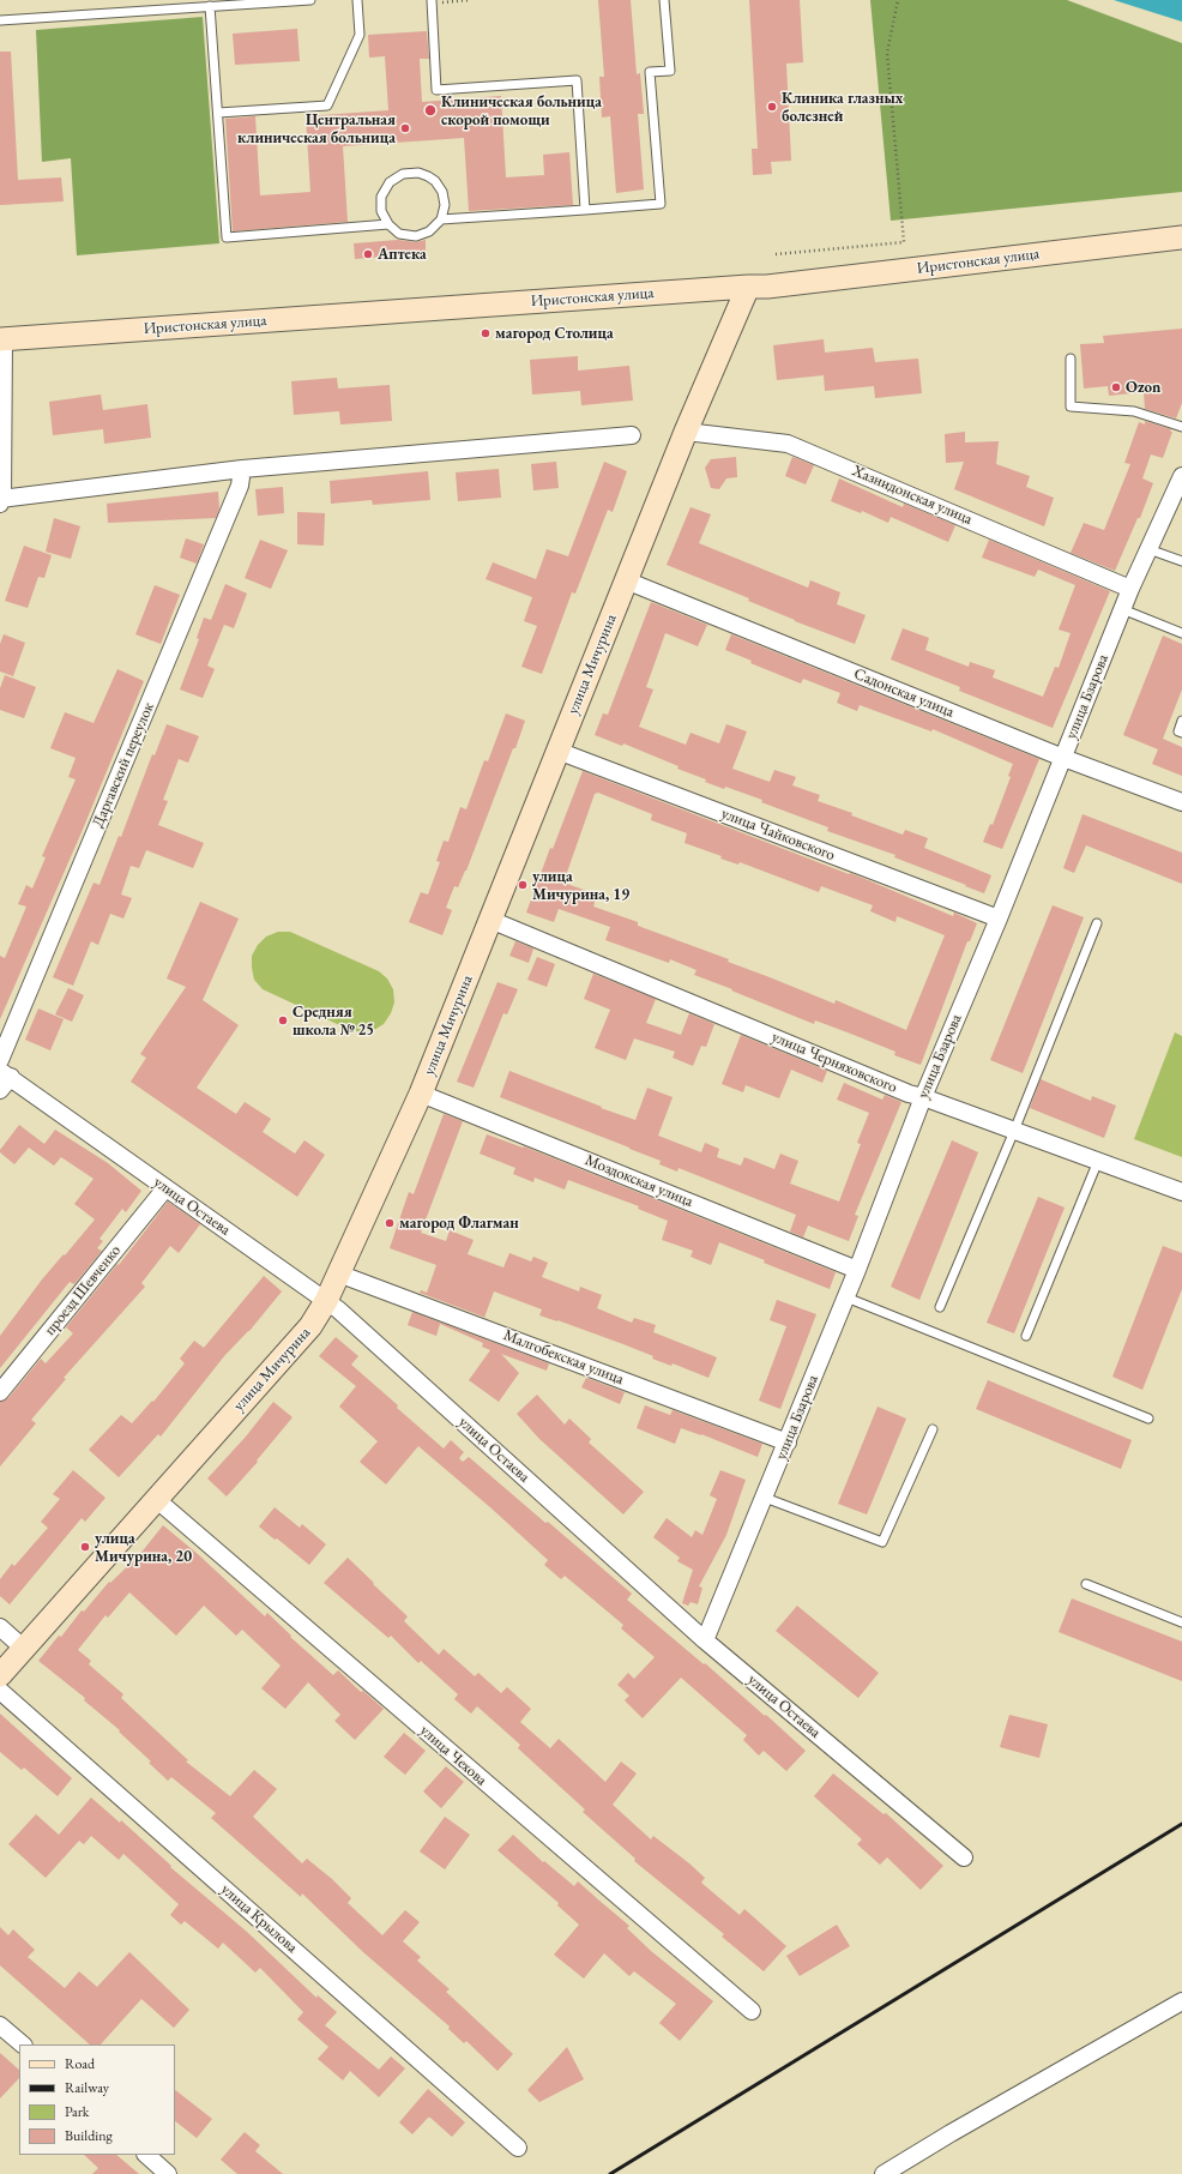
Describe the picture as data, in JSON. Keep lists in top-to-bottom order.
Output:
{
  "streets": {
    "street": [
      "Иристонская улица",
      "Хазнидонская улица",
      "улица Мичурина",
      "Садонская улица",
      "улица Бзарова",
      "Даргавский переулок",
      "улица Чайковского",
      "улица Черняховского",
      "Моздокская улица",
      "улица Остаева",
      "проезд Шевченко",
      "Малгобекская улица",
      "улица Чехова",
      "улица Крылова"
    ]
  },
  "crossings": [
    ["Иристонская улица", "улица Мичурина"],
    ["Хазнидонская улица", "улица Мичурина"],
    ["Хазнидонская улица", "улица Бзарова"],
    ["улица Мичурина", "Садонская улица"],
    ["улица Мичурина", "улица Чайковского"],
    ["улица Мичурина", "улица Черняховского"],
    ["улица Мичурина", "Моздокская улица"],
    ["улица Мичурина", "улица Остаева"],
    ["улица Мичурина", "Малгобекская улица"],
    ["улица Мичурина", "улица Чехова"],
    ["Садонская улица", "улица Бзарова"],
    ["улица Бзарова", "улица Чайковского"],
    ["улица Бзарова", "улица Черняховского"],
    ["улица Бзарова", "Моздокская улица"],
    ["улица Бзарова", "улица Остаева"],
    ["улица Бзарова", "Малгобекская улица"],
    ["улица Остаева", "проезд Шевченко"]
  ],
  "places": [
    "Клиника глазных болезней",
    "Клиническая больница скорой помощи",
    "Центральная клиническая больница",
    "Аптека",
    "магород Столица",
    "Ozon",
    "улица Мичурина, 19",
    "Средняя школа № 25",
    "магород Флагман",
    "улица Мичурина, 20"
  ],
  "legend": [
    "Road",
    "Railway",
    "Park",
    "Building"
  ]
}
